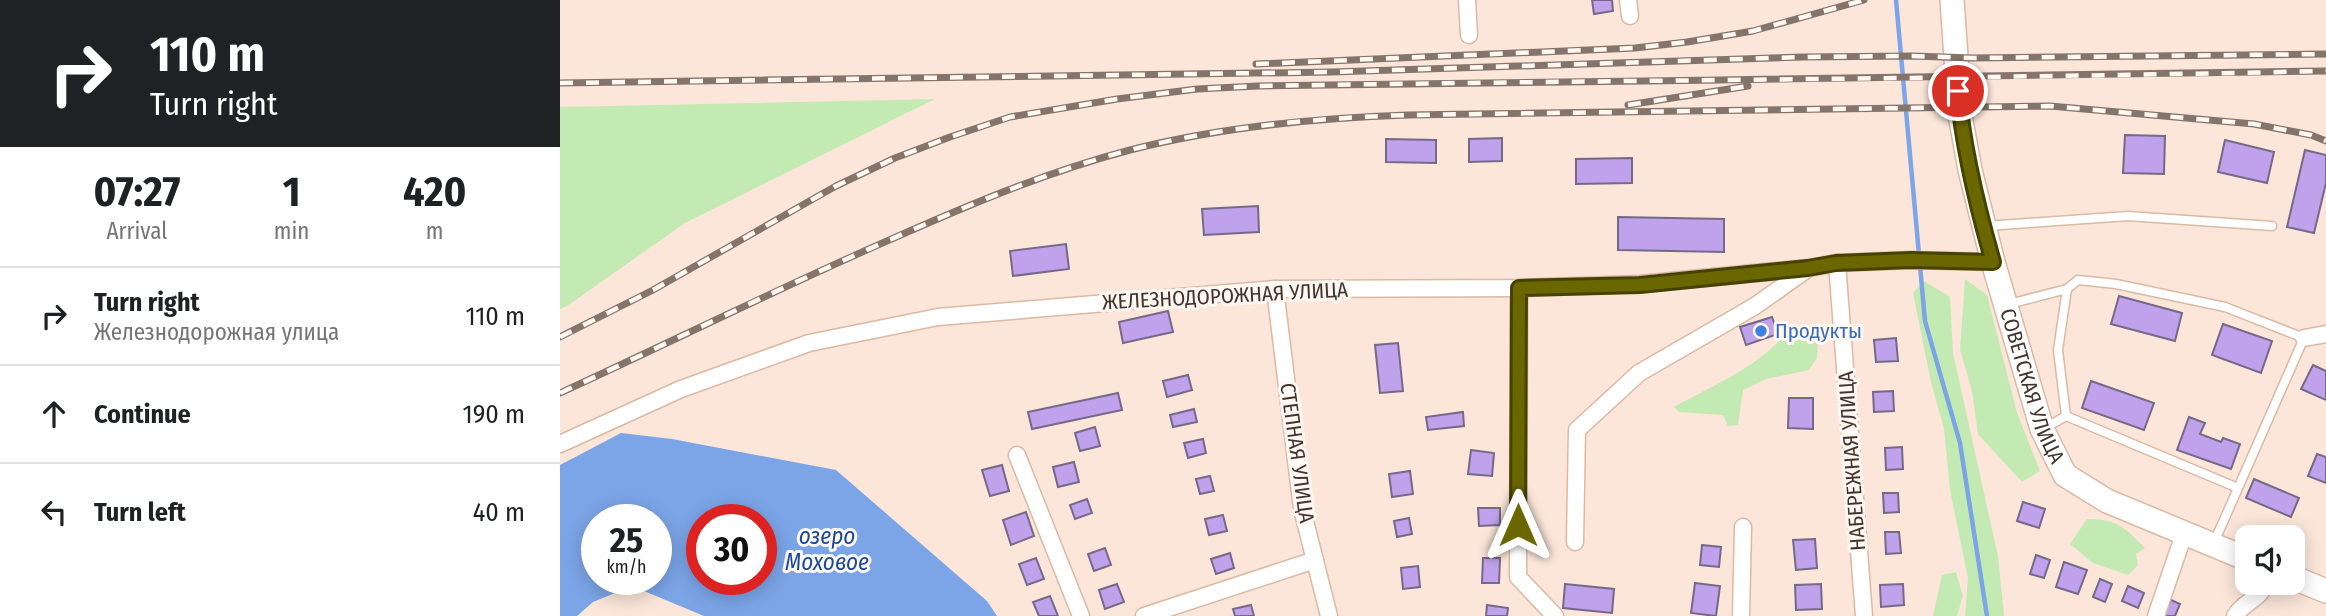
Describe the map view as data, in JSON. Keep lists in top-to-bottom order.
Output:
{
  "streets": {
    "main road": ["СОВЕТСКАЯ УЛИЦА"],
    "street": ["ЖЕЛЕЗНОДОРОЖНАЯ УЛИЦА", "СТЕПНАЯ УЛИЦА", "НАБЕРЕЖНАЯ УЛИЦА"]
  },
  "crossings": [
    ["ЖЕЛЕЗНОДОРОЖНАЯ УЛИЦА", "СОВЕТСКАЯ УЛИЦА"],
    ["ЖЕЛЕЗНОДОРОЖНАЯ УЛИЦА", "СТЕПНАЯ УЛИЦА"],
    ["ЖЕЛЕЗНОДОРОЖНАЯ УЛИЦА", "НАБЕРЕЖНАЯ УЛИЦА"]
  ],
  "water": ["озеро Моховое"],
  "places": ["Продукты"],
  "page": {
    "turn": ["110 m", "Turn right"],
    "eta": [
      "07:27",
      "Arrival",
      "1",
      "min",
      "420",
      "m"
    ],
    "list": [
      {
        "name": "Turn right",
        "note": "Железнодорожная улица",
        "value": "110 m"
      },
      {
        "name": "Continue",
        "value": "190 m"
      },
      {
        "name": "Turn left",
        "value": "40 m"
      }
    ],
    "speed": "25 km/h",
    "limit": "30"
  }
}
